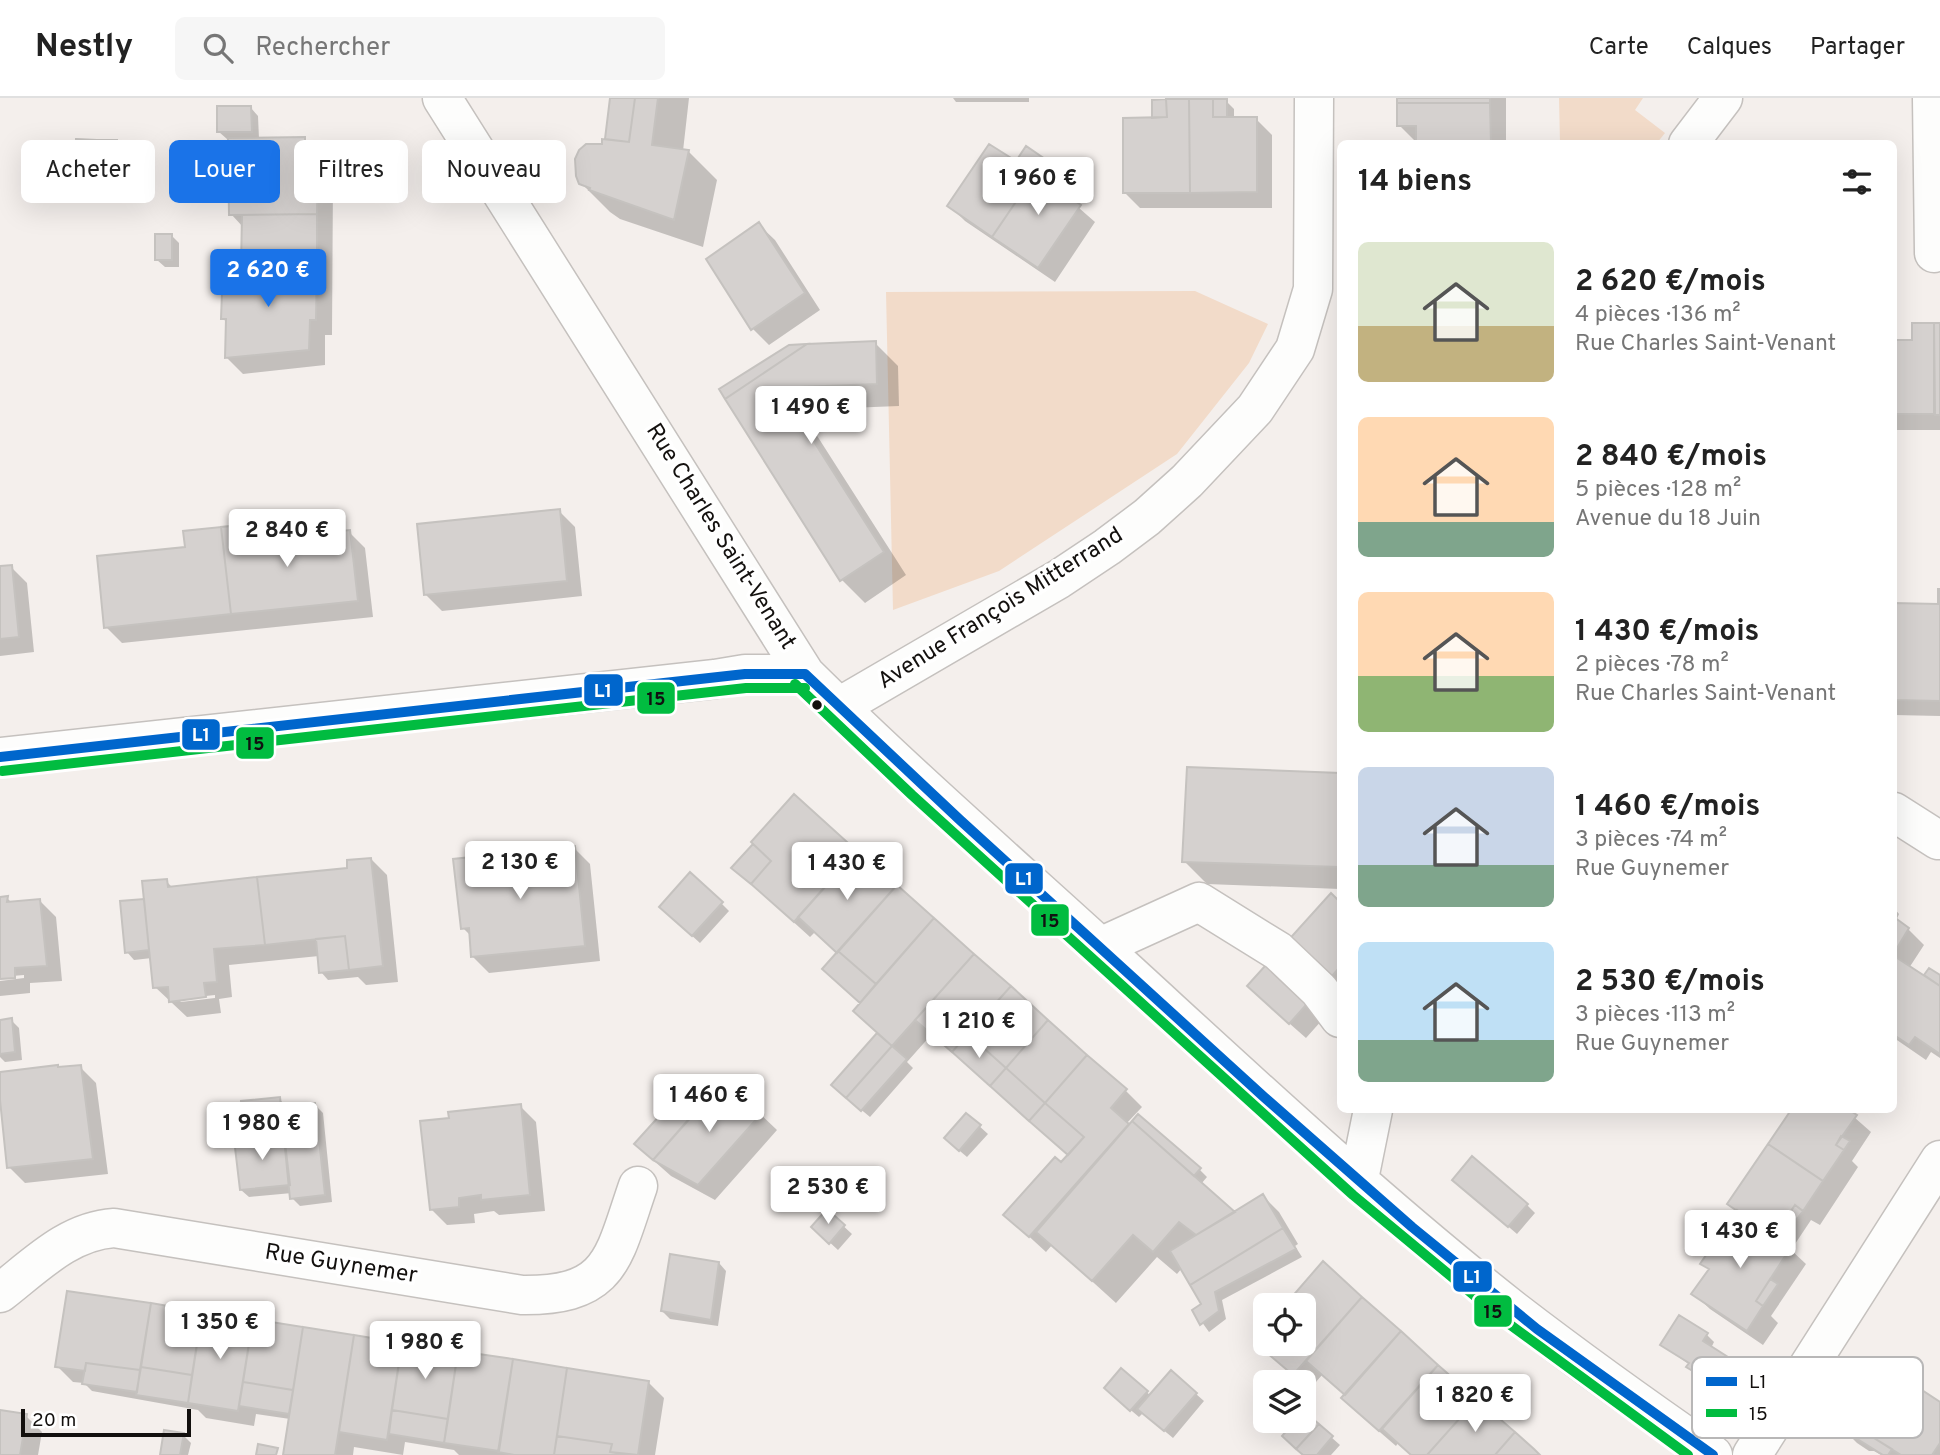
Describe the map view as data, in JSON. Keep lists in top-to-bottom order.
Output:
{
  "streets": {
    "street": ["Rue Charles Saint-Venant", "Avenue François Mitterrand", "Rue Guynemer"]
  },
  "crossings": [
    ["Rue Charles Saint-Venant", "Avenue François Mitterrand"]
  ],
  "lines": ["transit line L1", "transit line 15"],
  "legend": ["L1", "15"],
  "scale_bar": "20 m",
  "page": {
    "header": "Nestly",
    "search": "Rechercher",
    "nav": ["Carte", "Calques", "Partager"],
    "chip": [
      "Acheter",
      "Louer",
      "Filtres",
      "Nouveau"
    ],
    "heading": "14 biens",
    "price": [
      "1 960 €",
      "2 620 €",
      "1 490 €",
      "2 840 €",
      "2 130 €",
      "1 430 €",
      "1 210 €",
      "1 460 €",
      "1 980 €",
      "2 530 €",
      "1 430 €",
      "1 350 €",
      "1 980 €",
      "1 820 €"
    ],
    "list": [
      {
        "name": "2 620 €/mois",
        "note": "4 pièces · 136 m² · Rue Charles Saint-Venant"
      },
      {
        "name": "2 840 €/mois",
        "note": "5 pièces · 128 m² · Avenue du 18 Juin"
      },
      {
        "name": "1 430 €/mois",
        "note": "2 pièces · 78 m² · Rue Charles Saint-Venant"
      },
      {
        "name": "1 460 €/mois",
        "note": "3 pièces · 74 m² · Rue Guynemer"
      },
      {
        "name": "2 530 €/mois",
        "note": "3 pièces · 113 m² · Rue Guynemer"
      }
    ],
    "scale": "20 m"
  }
}
